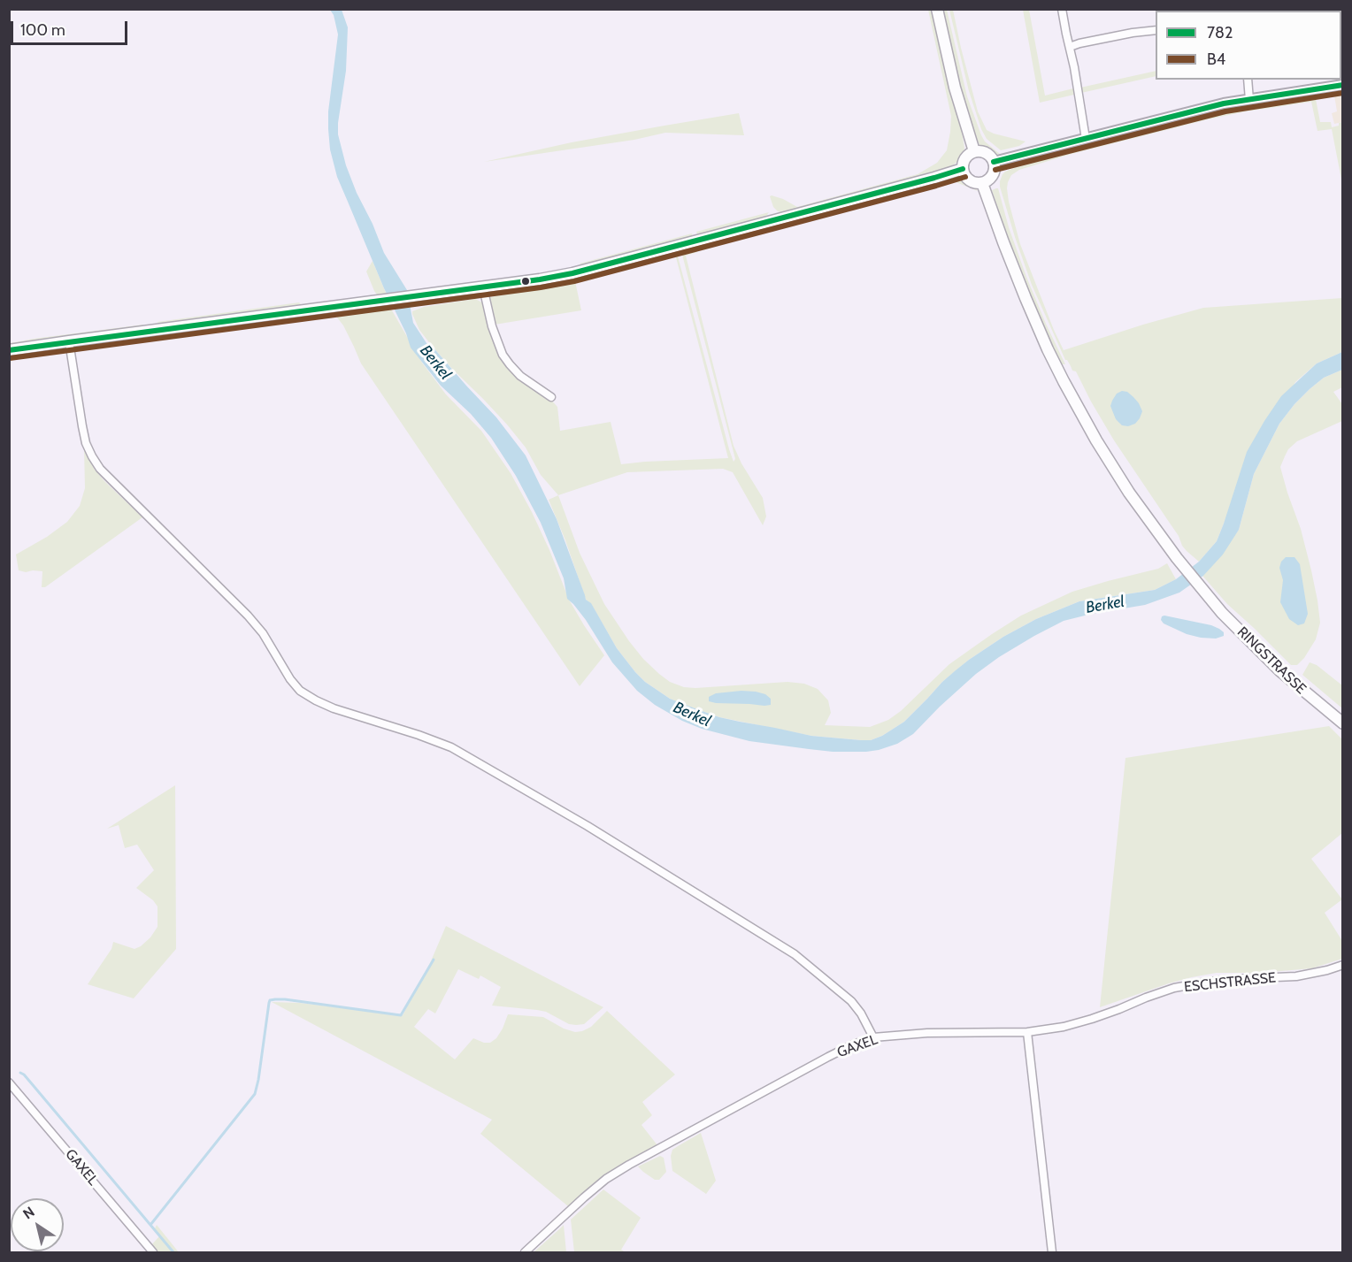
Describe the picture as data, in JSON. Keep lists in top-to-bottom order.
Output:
{
  "streets": {
    "main road": ["RINGSTRASSE"],
    "street": ["ESCHSTRASSE", "GAXEL"]
  },
  "crossings": [
    ["ESCHSTRASSE", "GAXEL"]
  ],
  "water": ["Berkel"],
  "lines": ["transit line 782", "transit line B4"],
  "legend": ["782", "B4"],
  "scale_bar": "100 m",
  "north": "top left"
}
